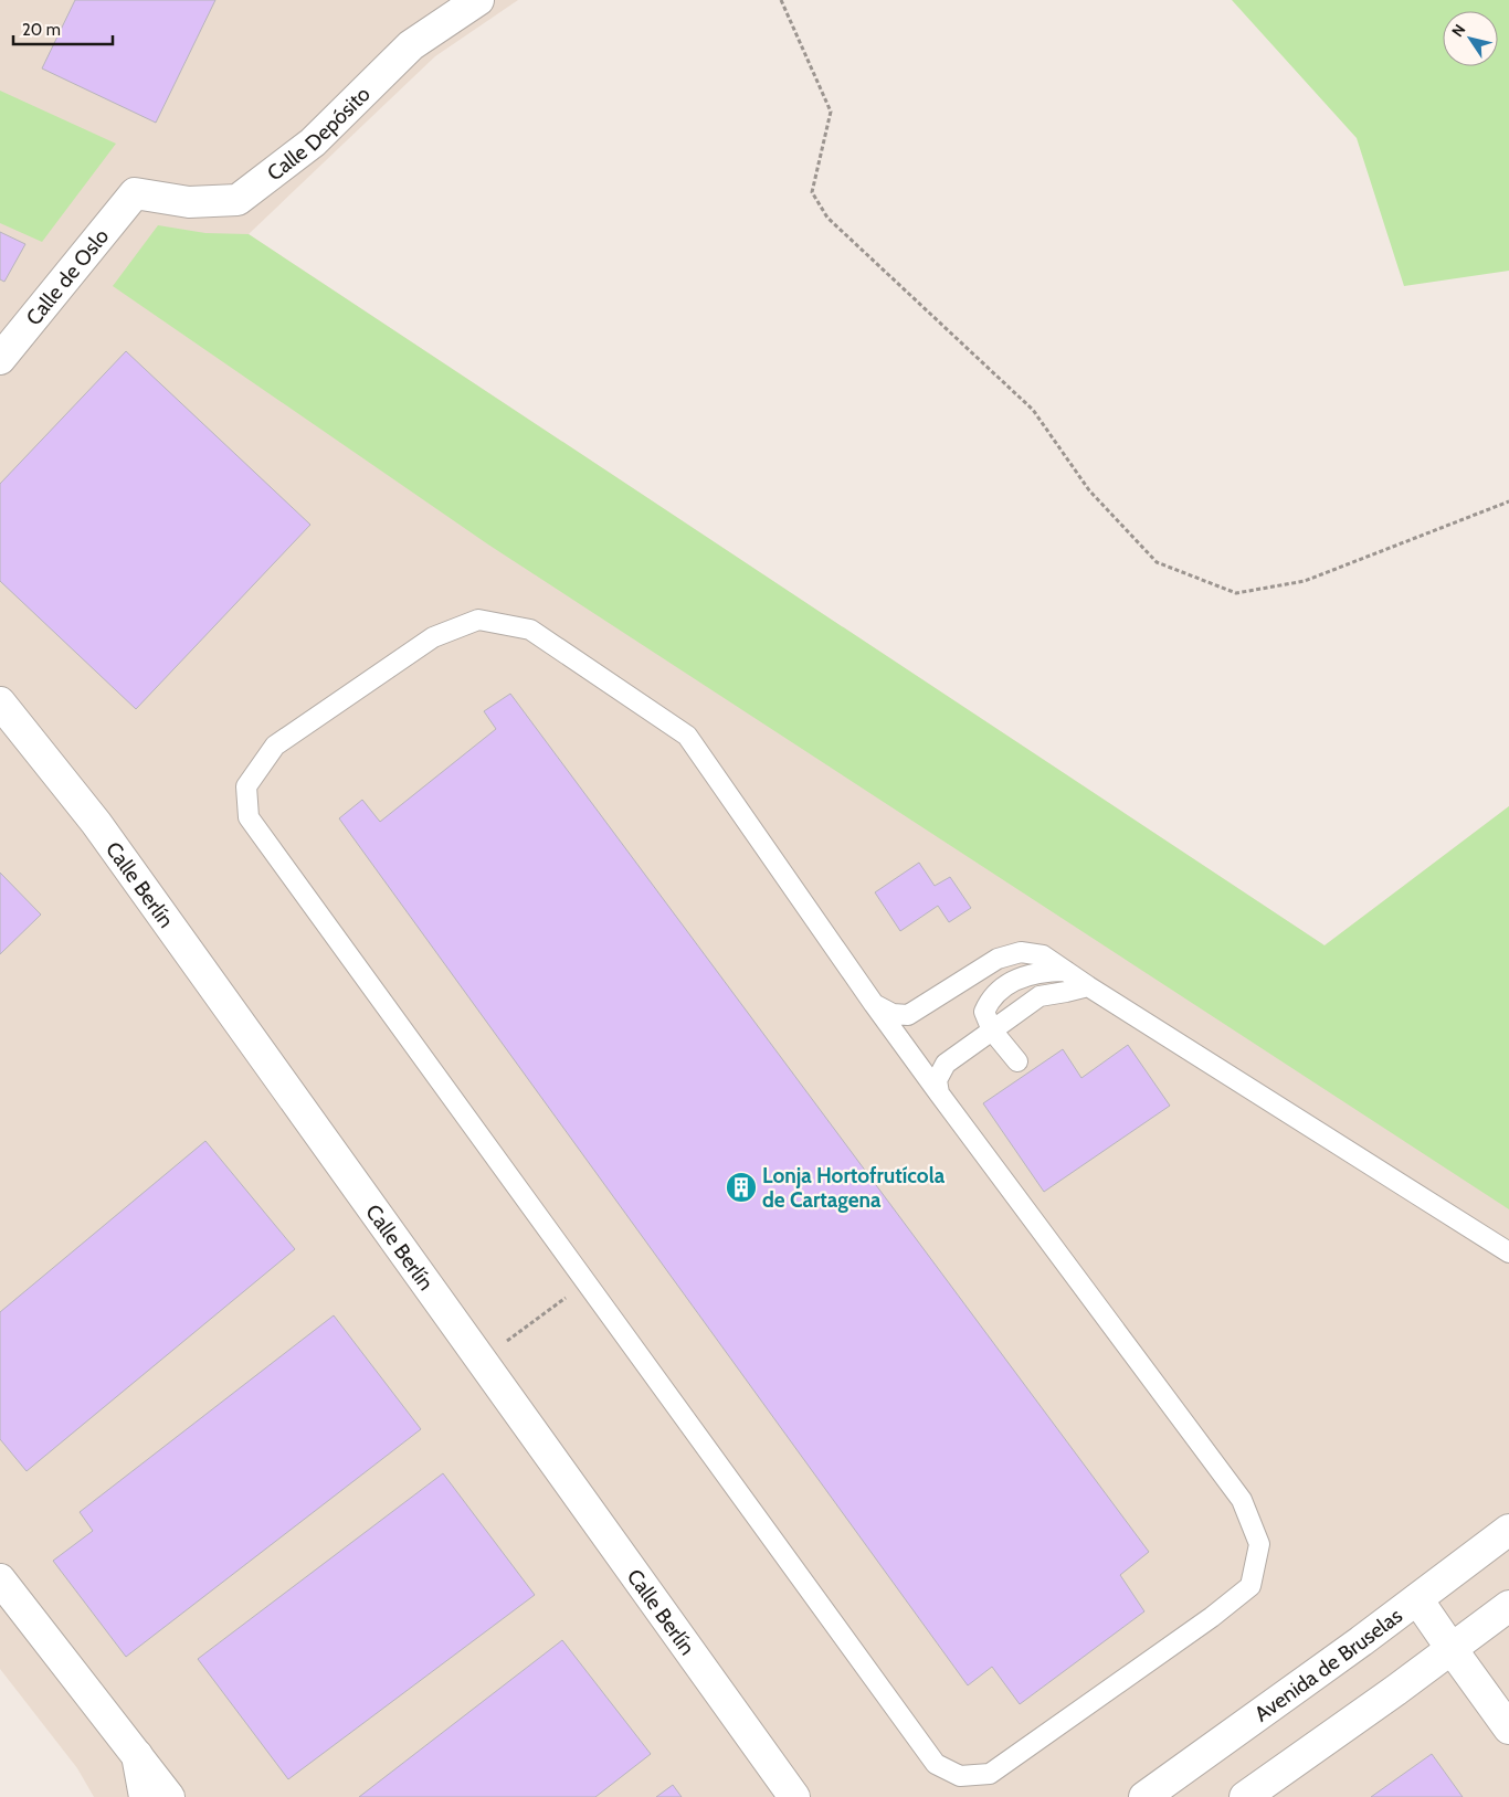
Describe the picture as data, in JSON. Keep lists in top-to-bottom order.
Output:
{
  "streets": {
    "street": [
      "Calle Depósito",
      "Calle de Oslo",
      "Calle Berlín",
      "Avenida de Bruselas"
    ]
  },
  "crossings": [
    ["Calle Depósito", "Calle de Oslo"]
  ],
  "places": {
    "building": ["Lonja Hortofrutícola de Cartagena"]
  },
  "scale_bar": "20 m",
  "north": "top left"
}
